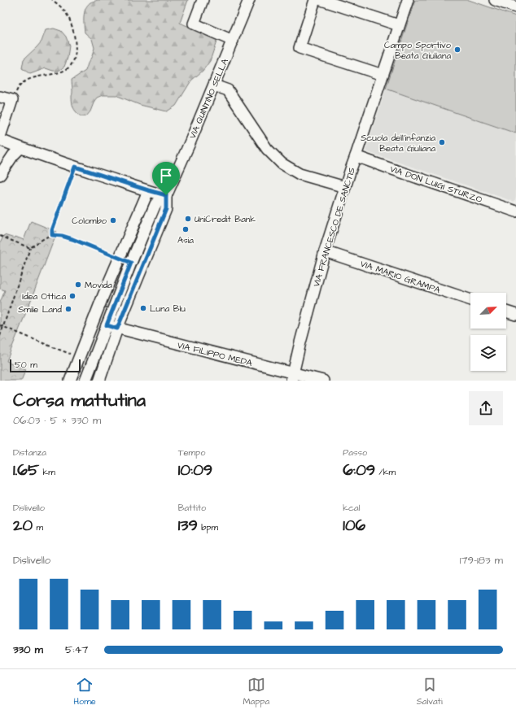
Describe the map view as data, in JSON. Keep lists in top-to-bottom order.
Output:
{
  "streets": {
    "street": [
      "VIA QUINTINO SELLA",
      "VIA DON LUIGI STURZO",
      "VIA FRANCESCO DE SANCTIS",
      "VIA MARIO GRAMPA",
      "VIA FILIPPO MEDA"
    ]
  },
  "crossings": [
    ["VIA QUINTINO SELLA", "VIA FILIPPO MEDA"],
    ["VIA DON LUIGI STURZO", "VIA FRANCESCO DE SANCTIS"],
    ["VIA FRANCESCO DE SANCTIS", "VIA MARIO GRAMPA"],
    ["VIA FRANCESCO DE SANCTIS", "VIA FILIPPO MEDA"]
  ],
  "places": [
    "Campo Sportivo Beata Giuliana",
    "Scuola dell'infanzia Beata Giuliana",
    "UniCredit Bank",
    "Colombo",
    "Asia",
    "Movida",
    "Idea Ottica",
    "Luna Blu",
    "Smile Land"
  ],
  "scale_bar": "50 m",
  "north": "top right",
  "page": {
    "scale": "50 m",
    "heading": ["Corsa mattutina", "06:03 · 5 × 330 m"],
    "stats": [
      ["Distanza", "1.65 km"],
      ["Tempo", "10:09"],
      ["Passo", "6:09 /km"],
      ["Dislivello", "20 m"],
      ["Battito", "139 bpm"],
      ["kcal", "106"]
    ],
    "chart": ["Dislivello", "179–183 m"],
    "list": [
      {
        "name": "330 m",
        "note": "5:47"
      }
    ],
    "tabs": ["Home", "Mappa", "Salvati"]
  }
}
